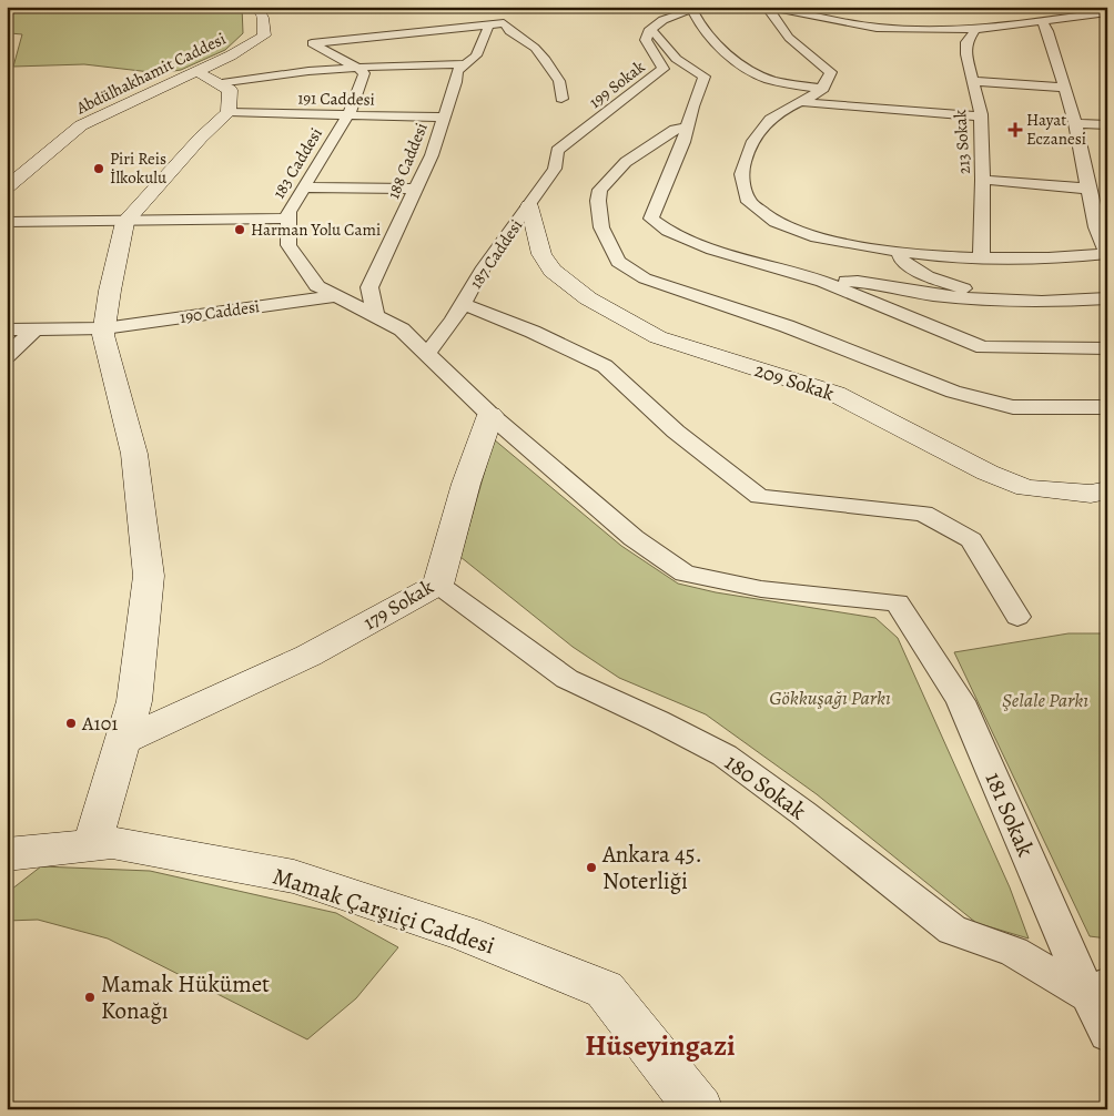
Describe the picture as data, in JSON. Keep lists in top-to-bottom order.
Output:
{
  "streets": {
    "street": [
      "Abdülhakhamit Caddesi",
      "199 Sokak",
      "191 Caddesi",
      "213 Sokak",
      "188 Caddesi",
      "183 Caddesi",
      "187 Caddesi",
      "190 Caddesi",
      "209 Sokak",
      "179 Sokak",
      "180 Sokak",
      "181 Sokak",
      "Mamak Çarşıiçi Caddesi"
    ]
  },
  "crossings": [
    ["199 Sokak", "187 Caddesi"],
    ["191 Caddesi", "188 Caddesi"],
    ["191 Caddesi", "183 Caddesi"],
    ["187 Caddesi", "209 Sokak"],
    ["179 Sokak", "180 Sokak"],
    ["179 Sokak", "181 Sokak"],
    ["180 Sokak", "181 Sokak"]
  ],
  "districts": ["Hüseyingazi"],
  "parks": ["Gökkuşağı Parkı", "Şelale Parkı"],
  "places": {
    "health": ["Hayat Eczanesi"],
    "other": [
      "Piri Reis İlkokulu",
      "Harman Yolu Cami",
      "A101",
      "Ankara 45. Noterliği",
      "Mamak Hükümet Konağı"
    ]
  }
}
